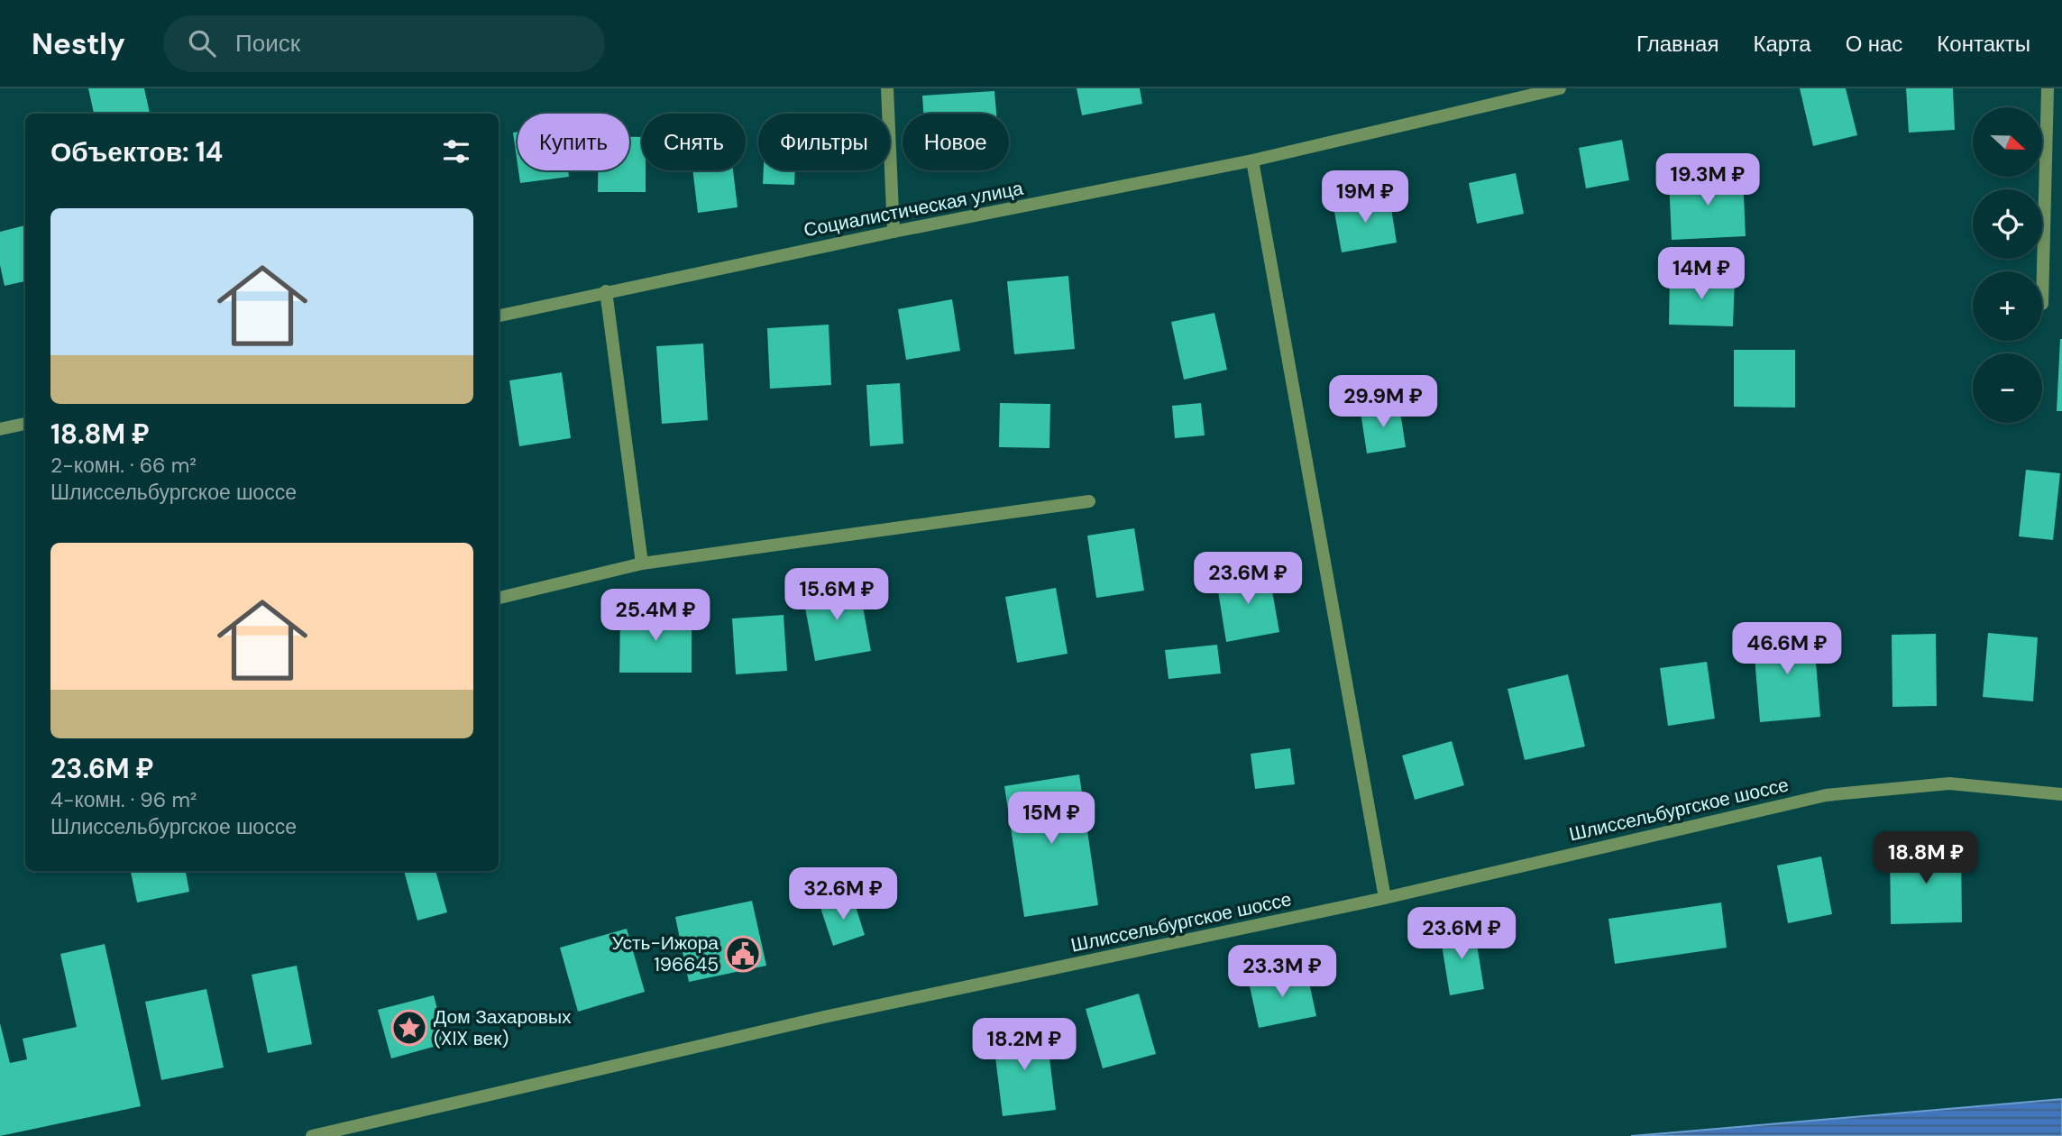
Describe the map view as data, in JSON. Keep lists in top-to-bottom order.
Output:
{
  "streets": {
    "street": ["Социалистическая улица", "Шлиссельбургское шоссе"]
  },
  "places": {
    "public building": ["Усть-Ижора 196645"],
    "place": ["Дом Захаровых (XIX век)"]
  },
  "north": "right",
  "page": {
    "header": "Nestly",
    "search": "Поиск",
    "nav": [
      "Главная",
      "Карта",
      "О нас",
      "Контакты"
    ],
    "map_buttons": ["+", "−"],
    "chip": [
      "Купить",
      "Снять",
      "Фильтры",
      "Новое"
    ],
    "heading": "Объектов: 14",
    "price": [
      "19.3M ₽",
      "19M ₽",
      "14M ₽",
      "29.9M ₽",
      "23.6M ₽",
      "15.6M ₽",
      "25.4M ₽",
      "46.6M ₽",
      "15M ₽",
      "18.8M ₽",
      "32.6M ₽",
      "23.6M ₽",
      "23.3M ₽",
      "18.2M ₽"
    ],
    "list": [
      {
        "name": "18.8M ₽",
        "note": "2-комн. · 66 m² · Шлиссельбургское шоссе"
      },
      {
        "name": "23.6M ₽",
        "note": "4-комн. · 96 m² · Шлиссельбургское шоссе"
      }
    ]
  }
}
